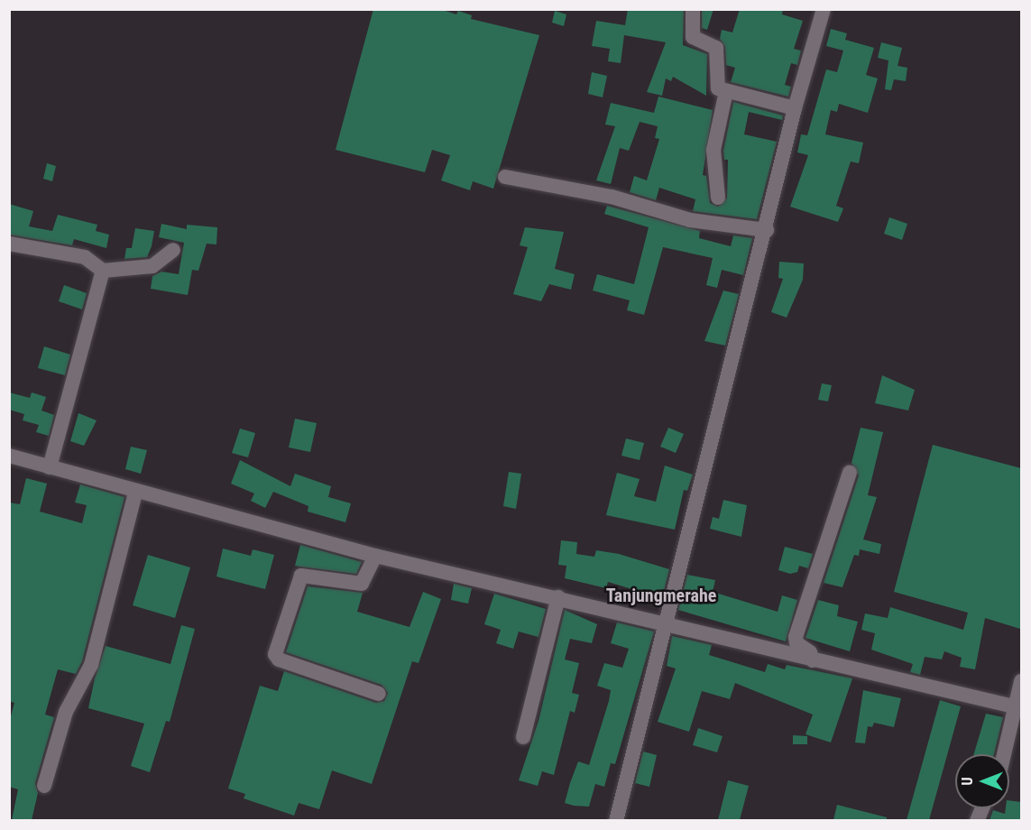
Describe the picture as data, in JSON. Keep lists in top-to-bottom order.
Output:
{
  "districts": ["Tanjungmerahe"],
  "north": "left"
}
